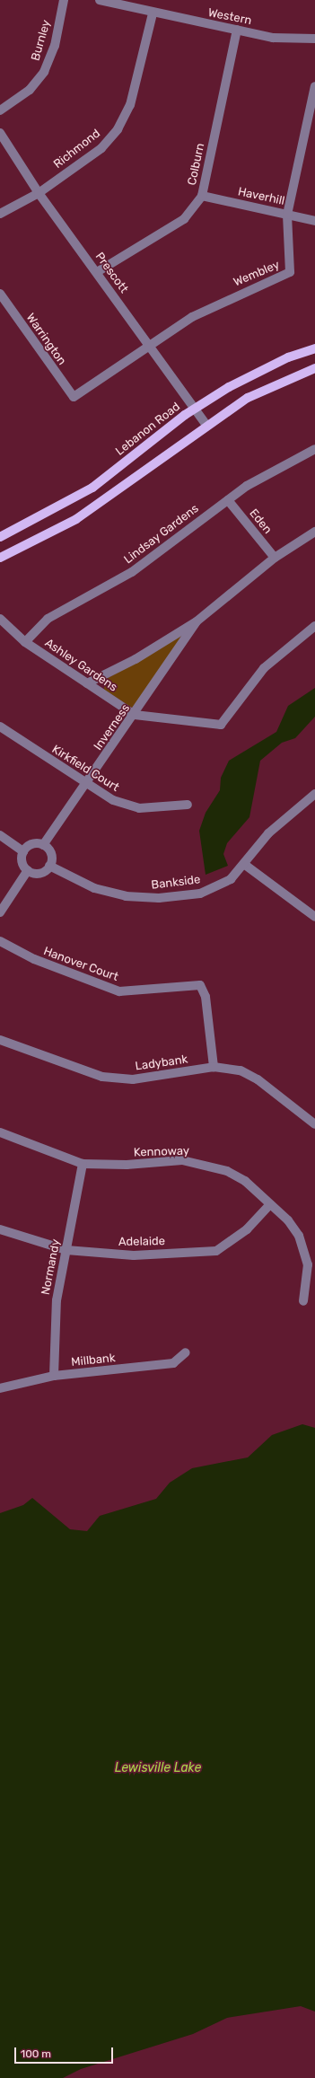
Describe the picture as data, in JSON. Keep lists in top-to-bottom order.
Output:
{
  "streets": {
    "main road": ["Lebanon Road"],
    "street": [
      "Western",
      "Burnley",
      "Richmond",
      "Colburn",
      "Haverhill",
      "Prescott",
      "Wembley",
      "Warrington",
      "Eden",
      "Lindsay Gardens",
      "Ashley Gardens",
      "Inverness",
      "Kirkfield Court",
      "Bankside",
      "Hanover Court",
      "Ladybank",
      "Kennoway",
      "Adelaide",
      "Normandy",
      "Millbank"
    ]
  },
  "crossings": [
    ["Western", "Richmond"],
    ["Western", "Colburn"],
    ["Richmond", "Prescott"],
    ["Colburn", "Haverhill"],
    ["Colburn", "Prescott"],
    ["Haverhill", "Wembley"],
    ["Prescott", "Wembley"],
    ["Prescott", "Lebanon Road"],
    ["Wembley", "Warrington"],
    ["Eden", "Lindsay Gardens"],
    ["Eden", "Inverness"],
    ["Lindsay Gardens", "Ashley Gardens"],
    ["Ashley Gardens", "Inverness"],
    ["Inverness", "Kirkfield Court"],
    ["Inverness", "Bankside"],
    ["Hanover Court", "Ladybank"],
    ["Kennoway", "Adelaide"],
    ["Kennoway", "Normandy"],
    ["Adelaide", "Normandy"],
    ["Normandy", "Millbank"]
  ],
  "water": ["Lewisville Lake"],
  "scale_bar": "100 m"
}
